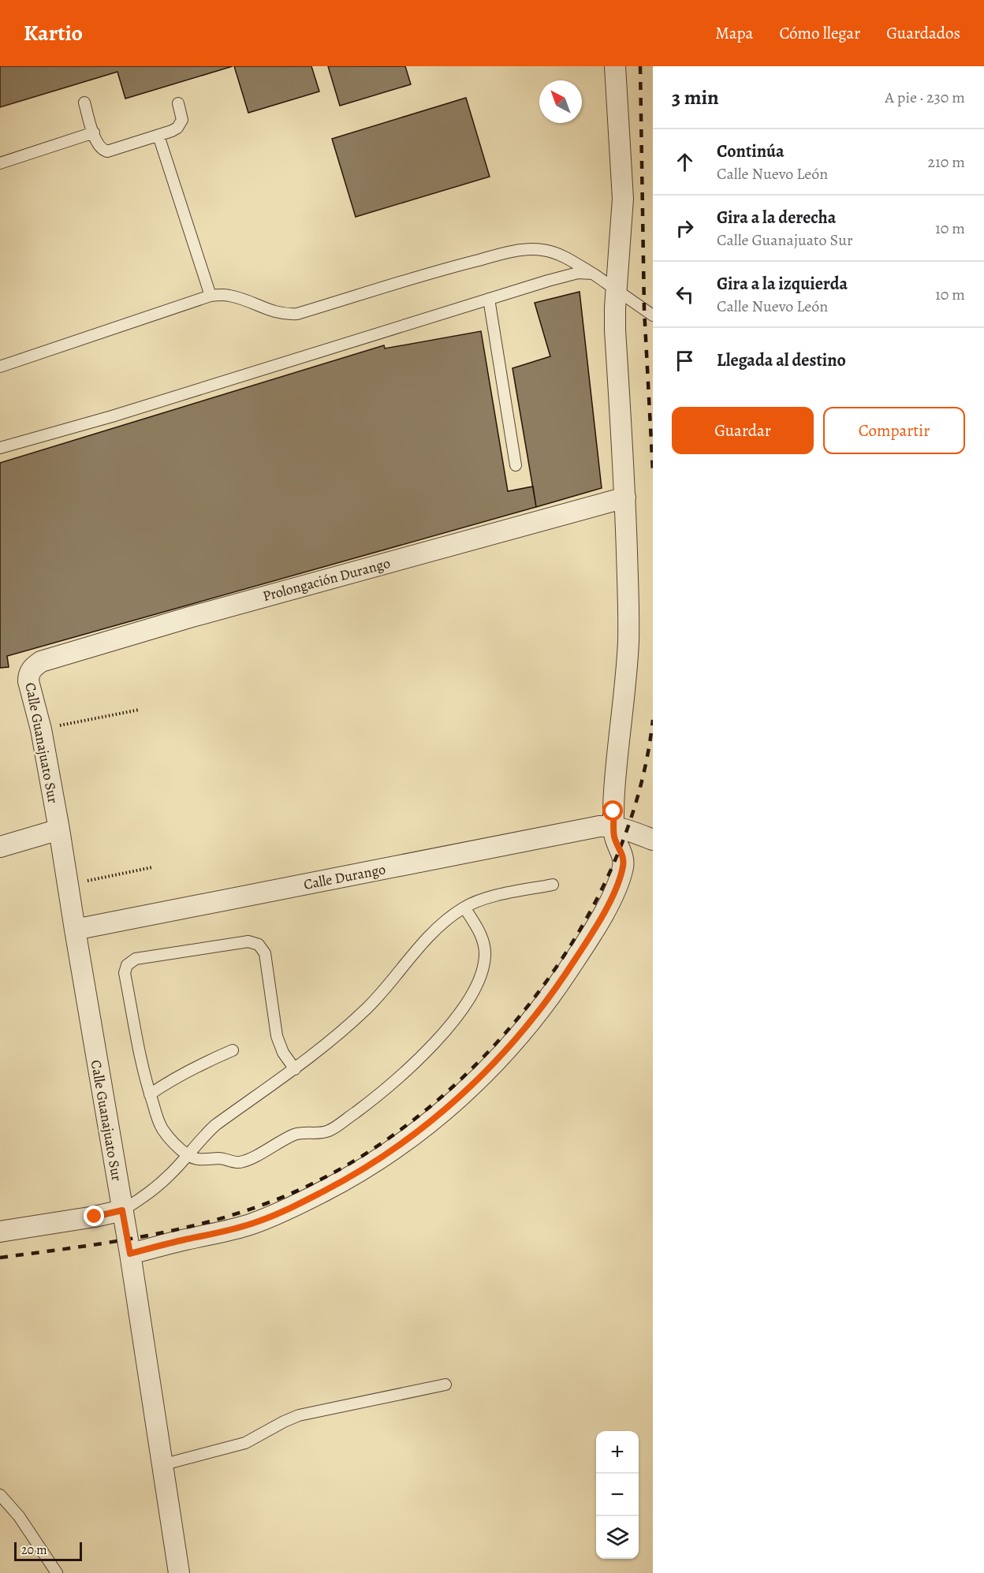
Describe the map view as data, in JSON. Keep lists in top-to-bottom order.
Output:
{
  "streets": {
    "street": ["Prolongación Durango", "Calle Guanajuato Sur", "Calle Durango"]
  },
  "crossings": [
    ["Prolongación Durango", "Calle Guanajuato Sur"],
    ["Calle Guanajuato Sur", "Calle Durango"]
  ],
  "scale_bar": "20 m",
  "north": "top left",
  "page": {
    "header": "Kartio",
    "nav": ["Mapa", "Cómo llegar", "Guardados"],
    "heading": ["3 min", "A pie · 230 m"],
    "list": [
      ["Continúa", "Calle Nuevo León", "210 m"],
      ["Gira a la derecha", "Calle Guanajuato Sur", "10 m"],
      ["Gira a la izquierda", "Calle Nuevo León", "10 m"],
      "Llegada al destino"
    ],
    "buttons": ["Guardar", "Compartir"],
    "map_buttons": ["+", "−"],
    "scale": "20 m"
  }
}
